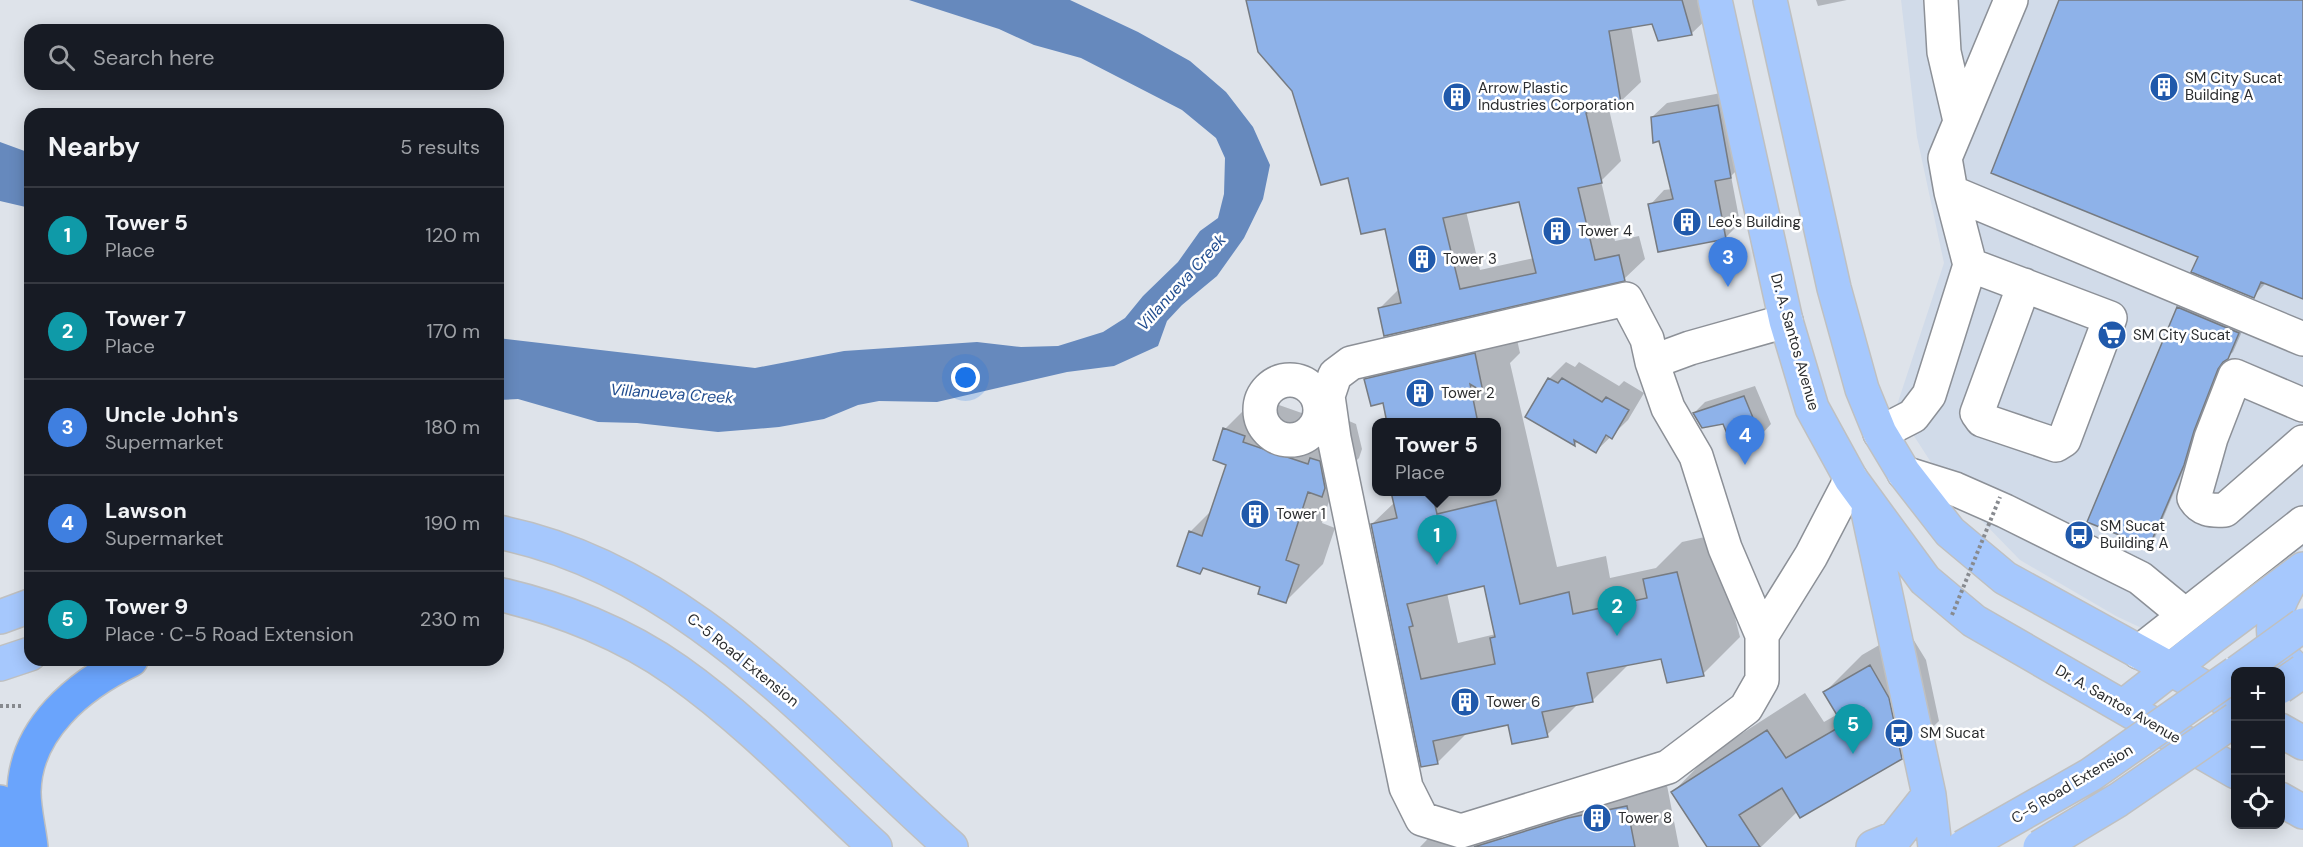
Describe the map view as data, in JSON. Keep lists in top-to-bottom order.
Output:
{
  "streets": {
    "main road": ["Dr. A. Santos Avenue", "C-5 Road Extension"]
  },
  "water": ["Villanueva Creek"],
  "places": {
    "building": [
      "SM City Sucat Building A",
      "Arrow Plastic Industries Corporation",
      "Leo's Building",
      "Tower 4",
      "Tower 3",
      "Tower 2",
      "Tower 1",
      "Tower 6",
      "Tower 8"
    ],
    "supermarket": ["SM City Sucat"],
    "bus stop": ["SM Sucat Building A", "SM Sucat"]
  },
  "page": {
    "search": "Search here",
    "heading": ["Nearby", "5 results"],
    "list": [
      {
        "mark": "1",
        "name": "Tower 5",
        "note": "Place",
        "value": "120 m"
      },
      {
        "mark": "2",
        "name": "Tower 7",
        "note": "Place",
        "value": "170 m"
      },
      {
        "mark": "3",
        "name": "Uncle John's",
        "note": "Supermarket",
        "value": "180 m"
      },
      {
        "mark": "4",
        "name": "Lawson",
        "note": "Supermarket",
        "value": "190 m"
      },
      {
        "mark": "5",
        "name": "Tower 9",
        "note": "Place · C-5 Road Extension",
        "value": "230 m"
      }
    ],
    "pins": [
      "3",
      "4",
      "1",
      "2",
      "5"
    ],
    "popup": ["Tower 5", "Place"],
    "map_buttons": ["+", "−"]
  }
}
